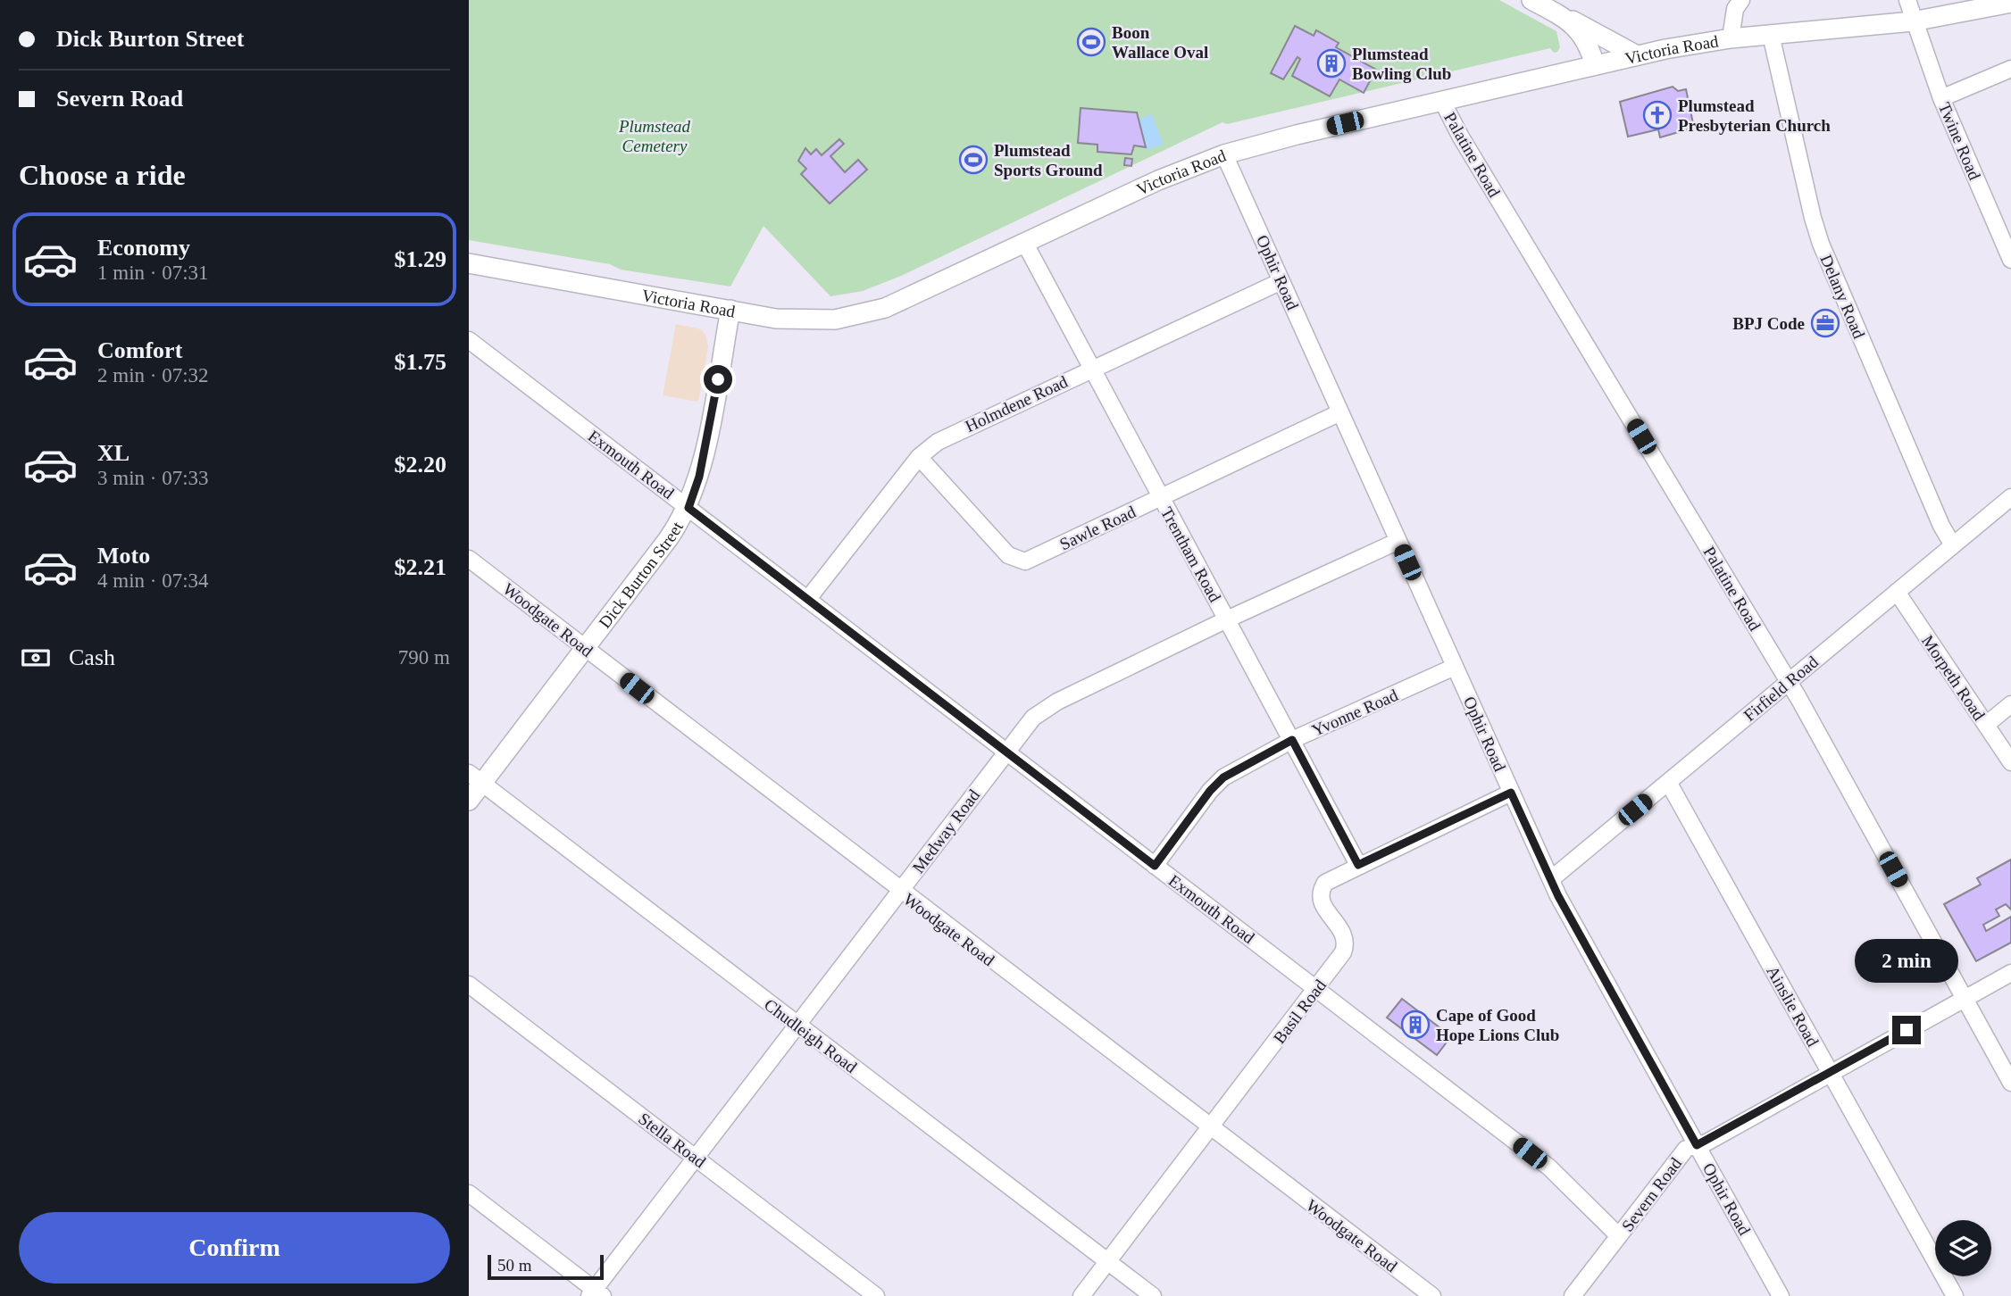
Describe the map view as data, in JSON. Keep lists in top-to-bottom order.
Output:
{
  "streets": {
    "street": [
      "Victoria Road",
      "Twine Road",
      "Palatine Road",
      "Ophir Road",
      "Delany Road",
      "Holmdene Road",
      "Exmouth Road",
      "Sawle Road",
      "Trentham Road",
      "Dick Burton Street",
      "Woodgate Road",
      "Morpeth Road",
      "Firfield Road",
      "Yvonne Road",
      "Medway Road",
      "Ainslie Road",
      "Basil Road",
      "Chudleigh Road",
      "Stella Road",
      "Severn Road"
    ]
  },
  "crossings": [
    ["Victoria Road", "Twine Road"],
    ["Victoria Road", "Palatine Road"],
    ["Victoria Road", "Ophir Road"],
    ["Victoria Road", "Delany Road"],
    ["Victoria Road", "Trentham Road"],
    ["Victoria Road", "Dick Burton Street"],
    ["Palatine Road", "Firfield Road"],
    ["Palatine Road", "Severn Road"],
    ["Ophir Road", "Holmdene Road"],
    ["Ophir Road", "Sawle Road"],
    ["Ophir Road", "Firfield Road"],
    ["Ophir Road", "Yvonne Road"],
    ["Ophir Road", "Medway Road"],
    ["Ophir Road", "Basil Road"],
    ["Ophir Road", "Severn Road"],
    ["Delany Road", "Firfield Road"],
    ["Holmdene Road", "Exmouth Road"],
    ["Holmdene Road", "Sawle Road"],
    ["Holmdene Road", "Trentham Road"],
    ["Exmouth Road", "Dick Burton Street"],
    ["Exmouth Road", "Yvonne Road"],
    ["Exmouth Road", "Medway Road"],
    ["Exmouth Road", "Basil Road"],
    ["Exmouth Road", "Severn Road"],
    ["Sawle Road", "Trentham Road"],
    ["Trentham Road", "Yvonne Road"],
    ["Trentham Road", "Medway Road"],
    ["Trentham Road", "Basil Road"],
    ["Dick Burton Street", "Woodgate Road"],
    ["Dick Burton Street", "Chudleigh Road"],
    ["Woodgate Road", "Medway Road"],
    ["Woodgate Road", "Basil Road"],
    ["Morpeth Road", "Firfield Road"],
    ["Firfield Road", "Ainslie Road"],
    ["Medway Road", "Chudleigh Road"],
    ["Medway Road", "Stella Road"],
    ["Ainslie Road", "Severn Road"],
    ["Basil Road", "Chudleigh Road"]
  ],
  "parks": ["Plumstead Cemetery"],
  "places": {
    "sports": ["Boon Wallace Oval", "Plumstead Sports Ground"],
    "building": ["Plumstead Bowling Club", "Cape of Good Hope Lions Club"],
    "church": ["Plumstead Presbyterian Church"],
    "office": ["BPJ Code"]
  },
  "scale_bar": "50 m",
  "page": {
    "banner": ["Dick Burton Street", "Severn Road"],
    "heading": "Choose a ride",
    "list": [
      {
        "name": "Economy",
        "note": "1 min · 07:31",
        "value": "$1.29"
      },
      {
        "name": "Comfort",
        "note": "2 min · 07:32",
        "value": "$1.75"
      },
      {
        "name": "XL",
        "note": "3 min · 07:33",
        "value": "$2.20"
      },
      {
        "name": "Moto",
        "note": "4 min · 07:34",
        "value": "$2.21"
      }
    ],
    "pay": ["Cash", "790 m"],
    "bubble": "2 min",
    "buttons": "Confirm",
    "scale": "50 m"
  }
}
